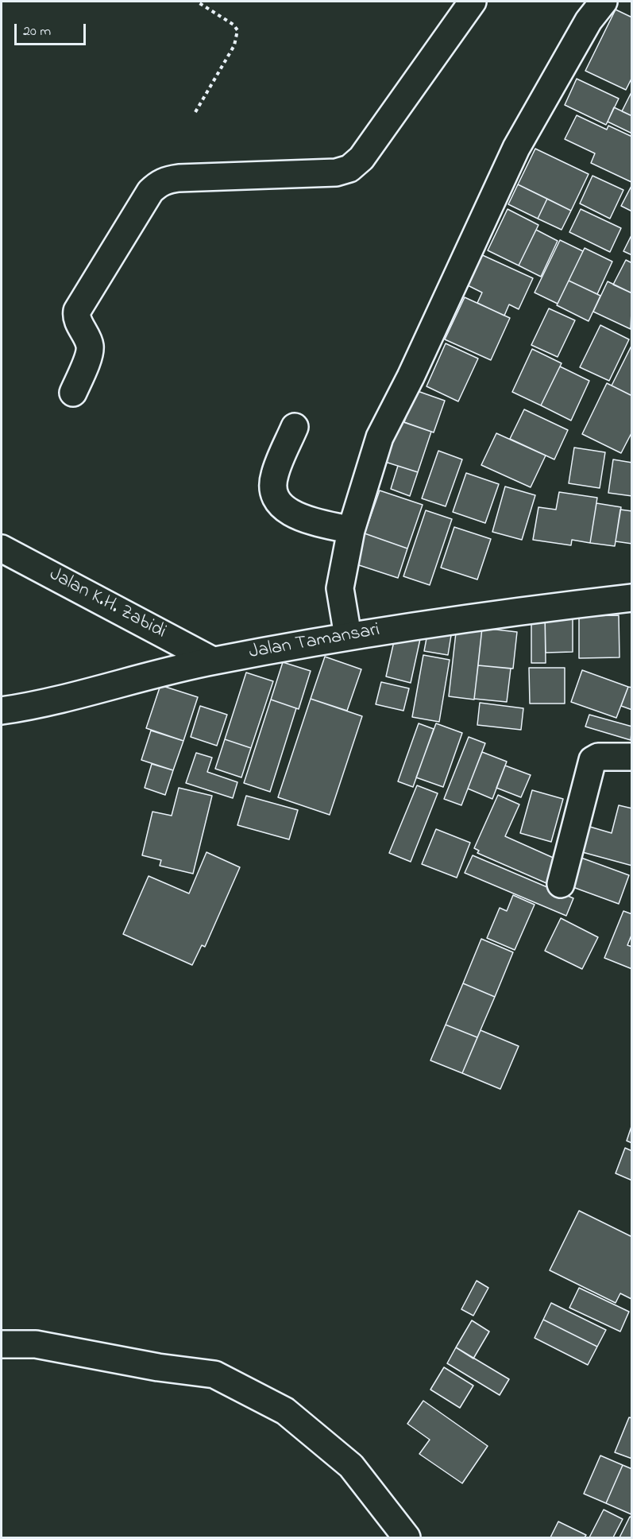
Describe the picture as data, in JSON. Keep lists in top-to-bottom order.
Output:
{
  "streets": {
    "street": ["Jalan K.H. Zabidi", "Jalan Tamansari"]
  },
  "crossings": [
    ["Jalan K.H. Zabidi", "Jalan Tamansari"]
  ],
  "scale_bar": "20 m"
}
